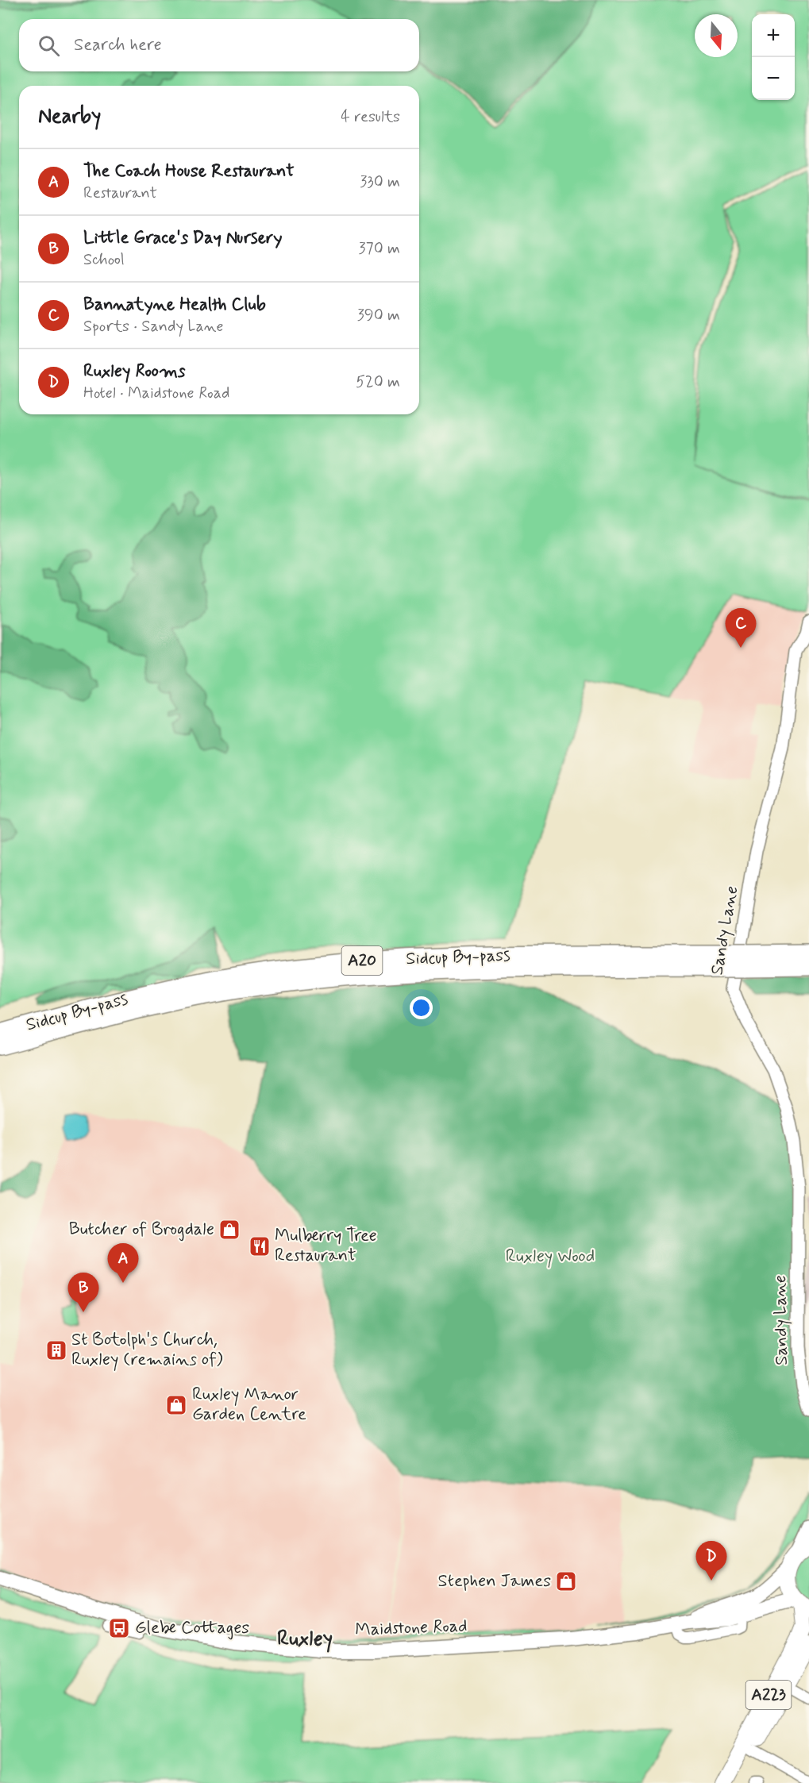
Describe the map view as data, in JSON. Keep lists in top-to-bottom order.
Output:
{
  "streets": {
    "highway": ["Sidcup By-pass", "A20"],
    "main road": ["Maidstone Road", "A223"],
    "street": ["Sandy Lane"]
  },
  "crossings": [
    ["Maidstone Road", "A223"]
  ],
  "districts": ["Ruxley"],
  "parks": ["Ruxley Wood"],
  "places": {
    "shop": ["Butcher of Brogdale", "Ruxley Manor Garden Centre", "Stephen James"],
    "restaurant": ["Mulberry Tree Restaurant"],
    "building": ["St Botolph's Church, Ruxley (remains of)"],
    "bus stop": ["Glebe Cottages"]
  },
  "north": "bottom",
  "page": {
    "map_buttons": ["+", "−"],
    "search": "Search here",
    "heading": ["Nearby", "4 results"],
    "list": [
      {
        "mark": "A",
        "name": "The Coach House Restaurant",
        "note": "Restaurant",
        "value": "330 m"
      },
      {
        "mark": "B",
        "name": "Little Grace's Day Nursery",
        "note": "School",
        "value": "370 m"
      },
      {
        "mark": "C",
        "name": "Bannatyne Health Club",
        "note": "Sports · Sandy Lane",
        "value": "390 m"
      },
      {
        "mark": "D",
        "name": "Ruxley Rooms",
        "note": "Hotel · Maidstone Road",
        "value": "520 m"
      }
    ],
    "pins": [
      "C",
      "A",
      "B",
      "D"
    ]
  }
}
